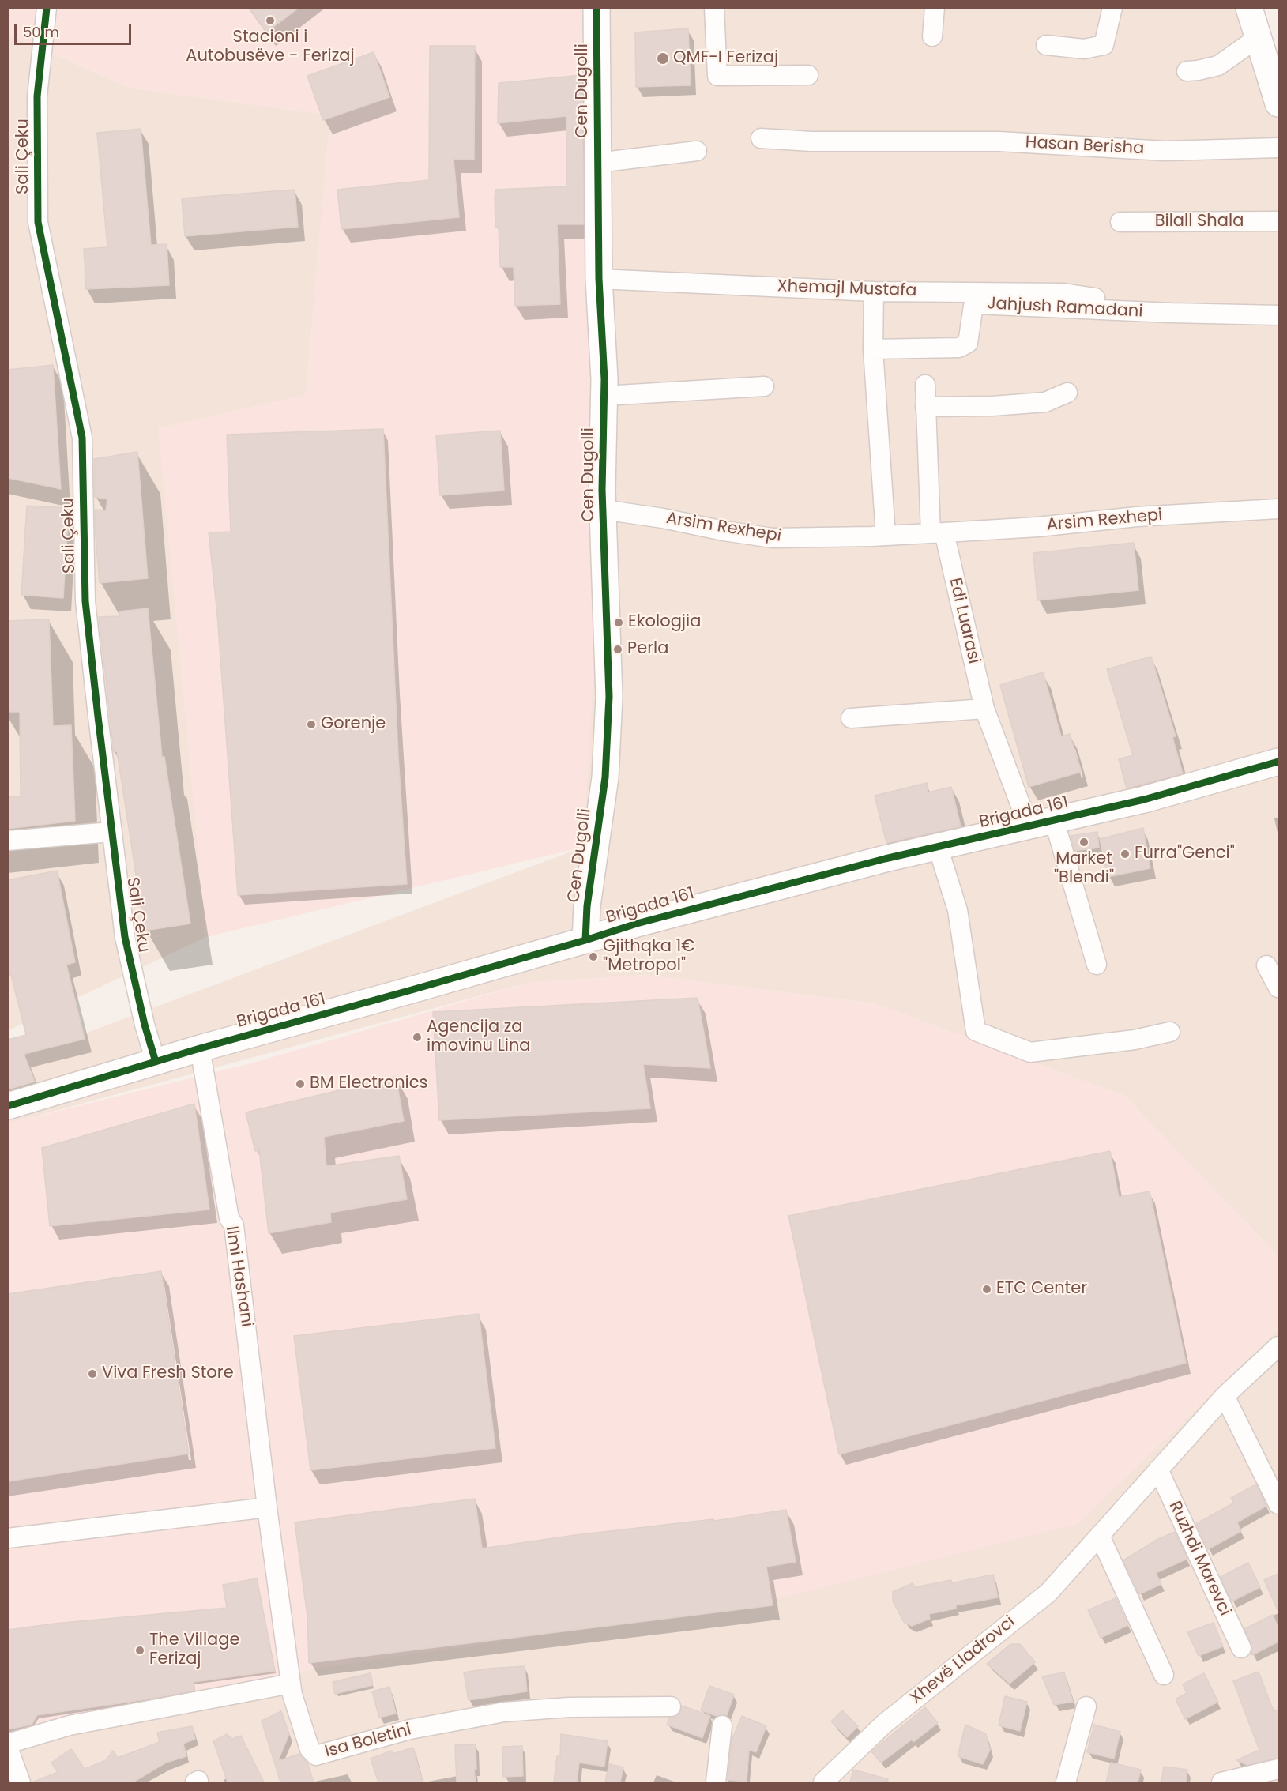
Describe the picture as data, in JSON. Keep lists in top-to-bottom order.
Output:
{
  "streets": {
    "street": [
      "Cen Dugolli",
      "Hasan Berisha",
      "Sali Çeku",
      "Bilall Shala",
      "Xhemajl Mustafa",
      "Jahjush Ramadani",
      "Arsim Rexhepi",
      "Edi Luarasi",
      "Brigada 161",
      "Ilmi Hashani",
      "Ruzhdi Marevci",
      "Xhevë Lladrovci",
      "Isa Boletini"
    ]
  },
  "crossings": [
    ["Cen Dugolli", "Xhemajl Mustafa"],
    ["Cen Dugolli", "Arsim Rexhepi"],
    ["Cen Dugolli", "Brigada 161"],
    ["Sali Çeku", "Brigada 161"],
    ["Arsim Rexhepi", "Edi Luarasi"],
    ["Edi Luarasi", "Brigada 161"],
    ["Brigada 161", "Ilmi Hashani"],
    ["Ilmi Hashani", "Isa Boletini"],
    ["Ruzhdi Marevci", "Xhevë Lladrovci"]
  ],
  "places": [
    "Stacioni i Autobusëve - Ferizaj",
    "QMF-I Ferizaj",
    "Ekologjia",
    "Perla",
    "Gorenje",
    "Market \"Blendi\"",
    "Furra\"Genci\"",
    "Gjithqka 1€ \"Metropol\"",
    "Agencija za imovinu Lina",
    "BM Electronics",
    "ETC Center",
    "Viva Fresh Store",
    "The Village Ferizaj"
  ],
  "scale_bar": "50 m"
}
